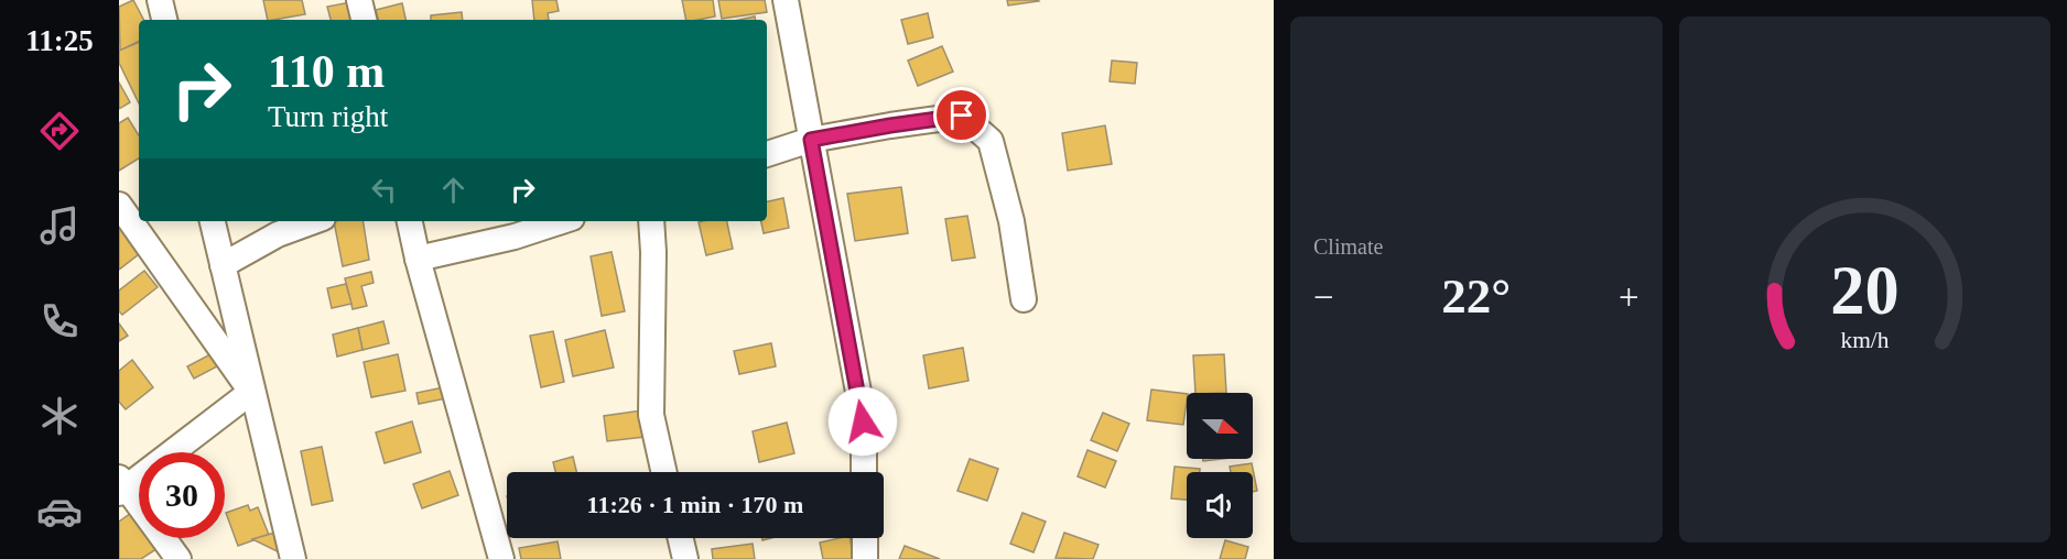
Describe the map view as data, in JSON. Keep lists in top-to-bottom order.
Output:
{
  "north": "right",
  "page": {
    "tabs": "11:25",
    "tile": "Climate",
    "turn": ["110 m", "Turn right"],
    "heat": ["−", "22°", "+"],
    "limit": "30",
    "trip": "11:26 · 1 min · 170 m",
    "gauge": ["20", "km/h"]
  }
}
